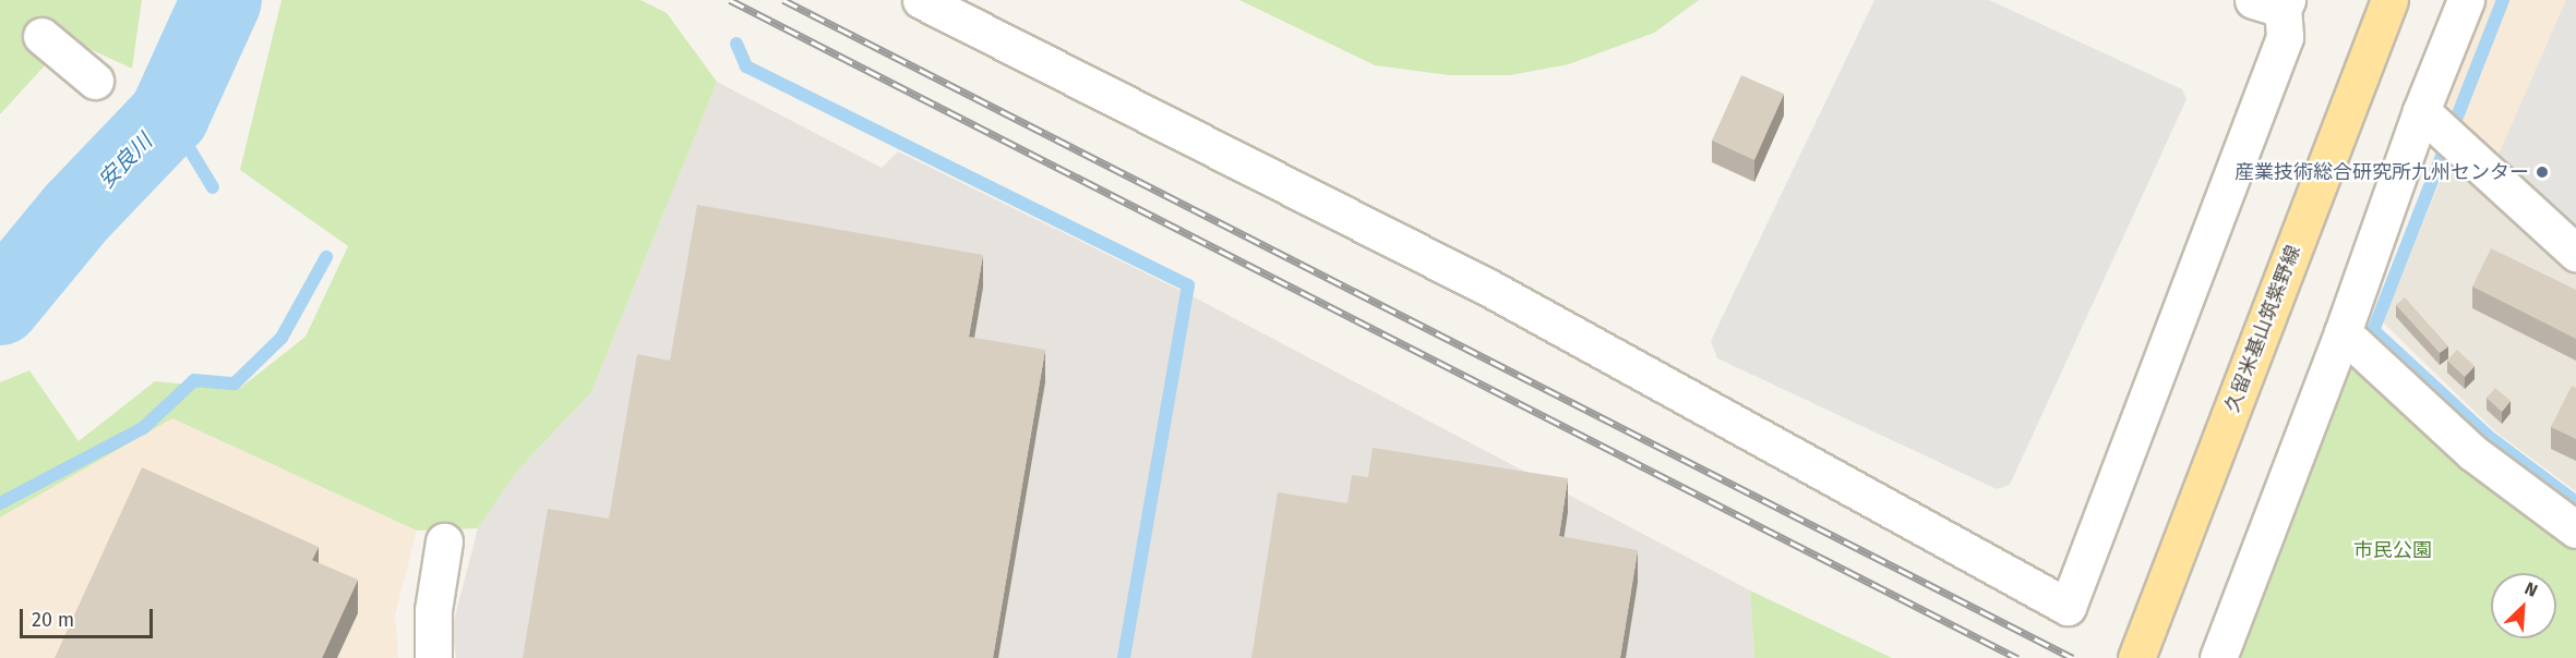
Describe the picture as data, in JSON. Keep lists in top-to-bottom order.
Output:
{
  "streets": {
    "main road": ["久留米基山筑紫野線"]
  },
  "water": ["安良川"],
  "parks": ["市民公園"],
  "places": ["産業技術総合研究所九州センター"],
  "scale_bar": "20 m",
  "north": "top right"
}
